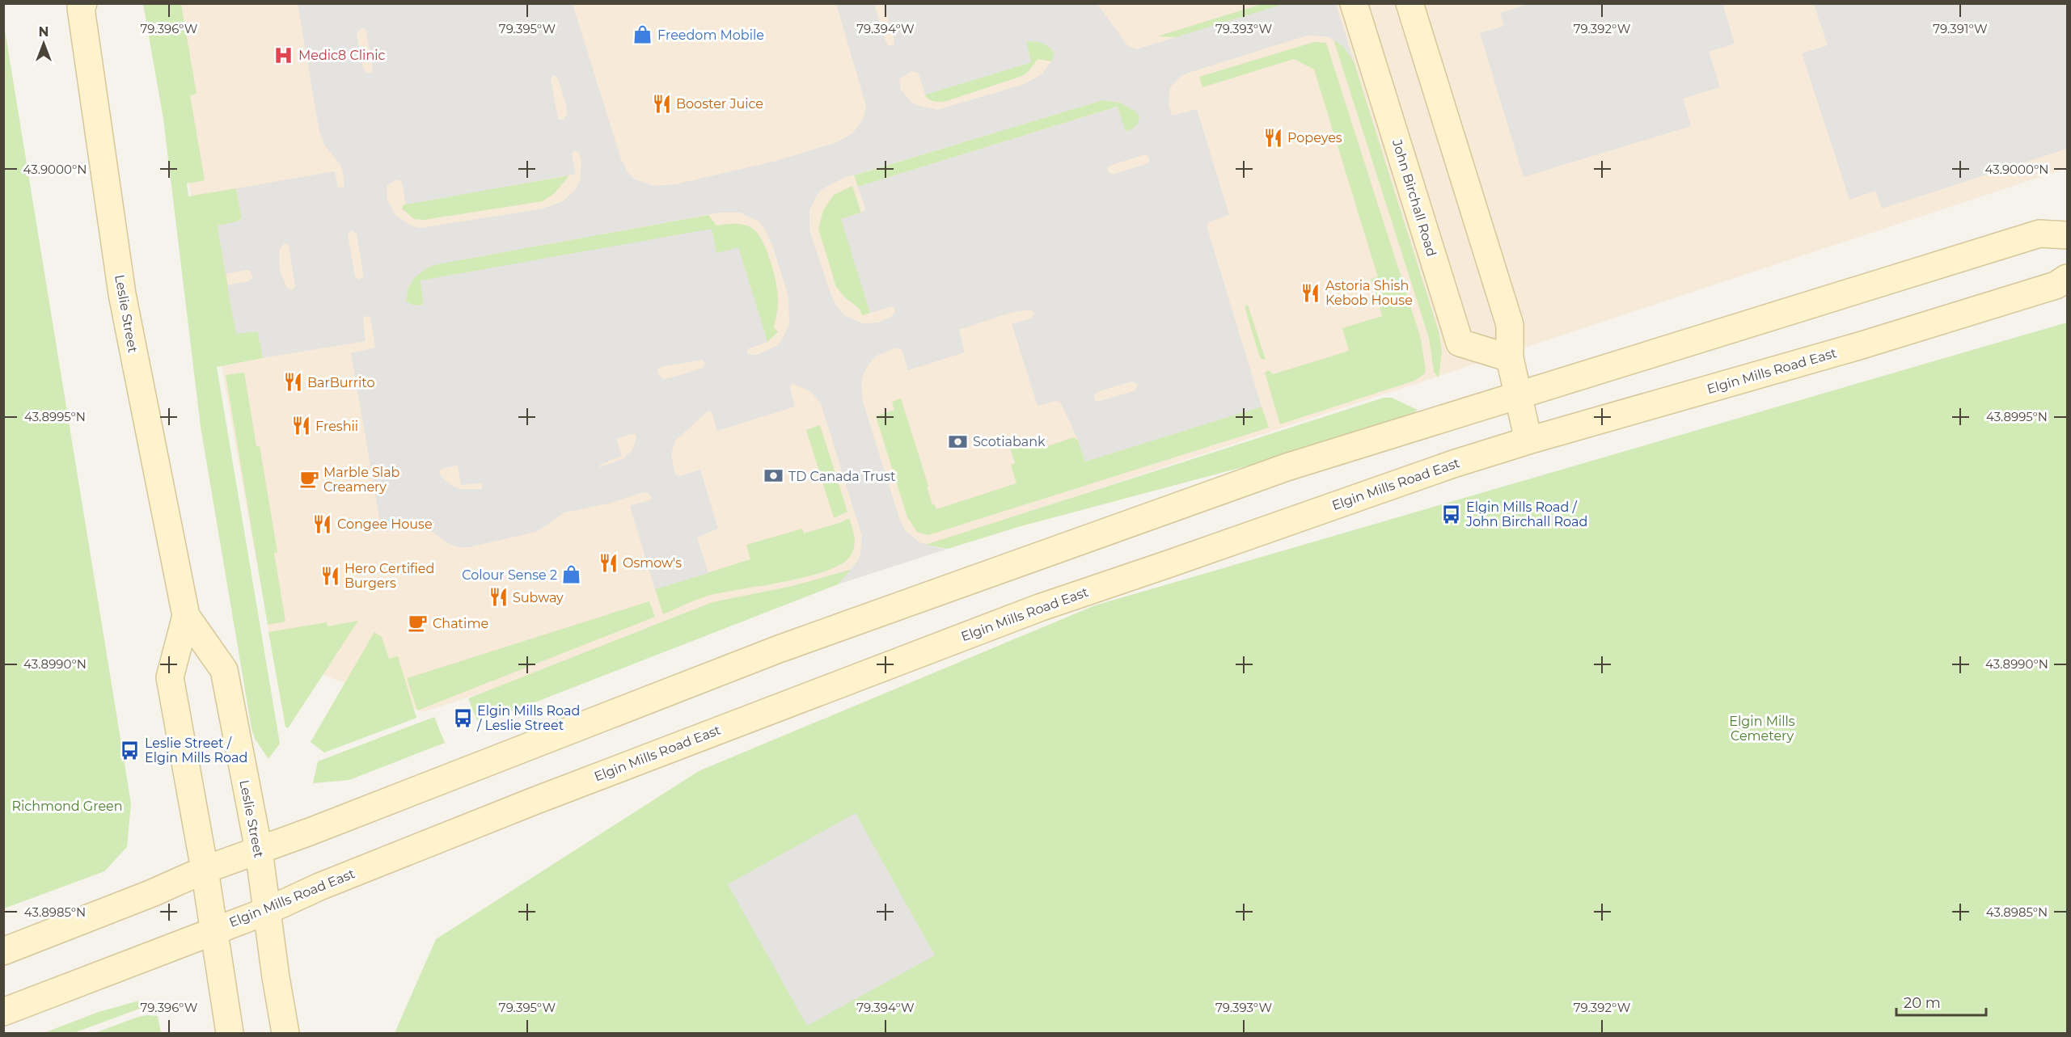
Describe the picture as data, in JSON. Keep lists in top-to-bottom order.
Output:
{
  "streets": {
    "main road": ["John Birchall Road", "Leslie Street", "Elgin Mills Road East"]
  },
  "crossings": [
    ["Leslie Street", "Elgin Mills Road East"]
  ],
  "parks": ["Elgin Mills Cemetery", "Richmond Green"],
  "places": {
    "shop": ["Freedom Mobile", "Colour Sense 2"],
    "hospital": ["Medic8 Clinic"],
    "restaurant": [
      "Booster Juice",
      "Popeyes",
      "Astoria Shish Kebob House",
      "BarBurrito",
      "Freshii",
      "Congee House",
      "Osmow's",
      "Hero Certified Burgers",
      "Subway"
    ],
    "bank": ["Scotiabank", "TD Canada Trust"],
    "cafe": ["Marble Slab Creamery", "Chatime"],
    "bus stop": ["Elgin Mills Road / John Birchall Road", "Elgin Mills Road / Leslie Street", "Leslie Street / Elgin Mills Road"]
  },
  "scale_bar": "20 m",
  "north": "top",
  "coordinates": [
    "79.396°W",
    "79.395°W",
    "79.394°W",
    "79.393°W",
    "79.392°W",
    "79.391°W",
    "43.9000°N",
    "43.8995°N",
    "43.8990°N",
    "43.8985°N"
  ]
}
